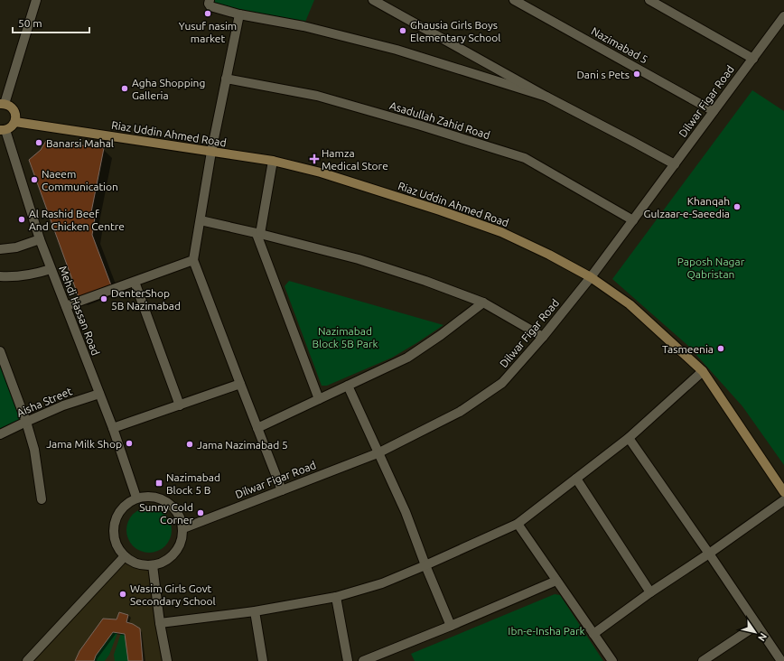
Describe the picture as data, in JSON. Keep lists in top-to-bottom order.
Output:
{
  "streets": {
    "main road": ["Riaz Uddin Ahmed Road"],
    "street": [
      "Nazimabad 5",
      "Dilwar Figar Road",
      "Asadullah Zahid Road",
      "Mehdi Hassan Road",
      "Aisha Street"
    ]
  },
  "crossings": [
    ["Nazimabad 5", "Dilwar Figar Road"],
    ["Dilwar Figar Road", "Asadullah Zahid Road"],
    ["Dilwar Figar Road", "Riaz Uddin Ahmed Road"],
    ["Dilwar Figar Road", "Mehdi Hassan Road"],
    ["Mehdi Hassan Road", "Aisha Street"]
  ],
  "parks": ["Paposh Nagar Qabristan", "Nazimabad Block 5B Park", "Ibn-e-Insha Park"],
  "places": {
    "other": [
      "Yusuf nasim market",
      "Ghausia Girls Boys Elementary School",
      "Dani s Pets",
      "Agha Shopping Galleria",
      "Banarsi Mahal",
      "Naeem Communication",
      "Khanqah Gulzaar-e-Saeedia",
      "Al Rashid Beef And Chicken Centre",
      "DenterShop 5B Nazimabad",
      "Tasmeenia",
      "Jama Milk Shop",
      "Jama Nazimabad 5",
      "Sunny Cold Corner",
      "Wasim Girls Govt Secondary School"
    ],
    "health": ["Hamza Medical Store"],
    "transit": ["Nazimabad Block 5 B"]
  },
  "scale_bar": "50 m",
  "north": "bottom right"
}
